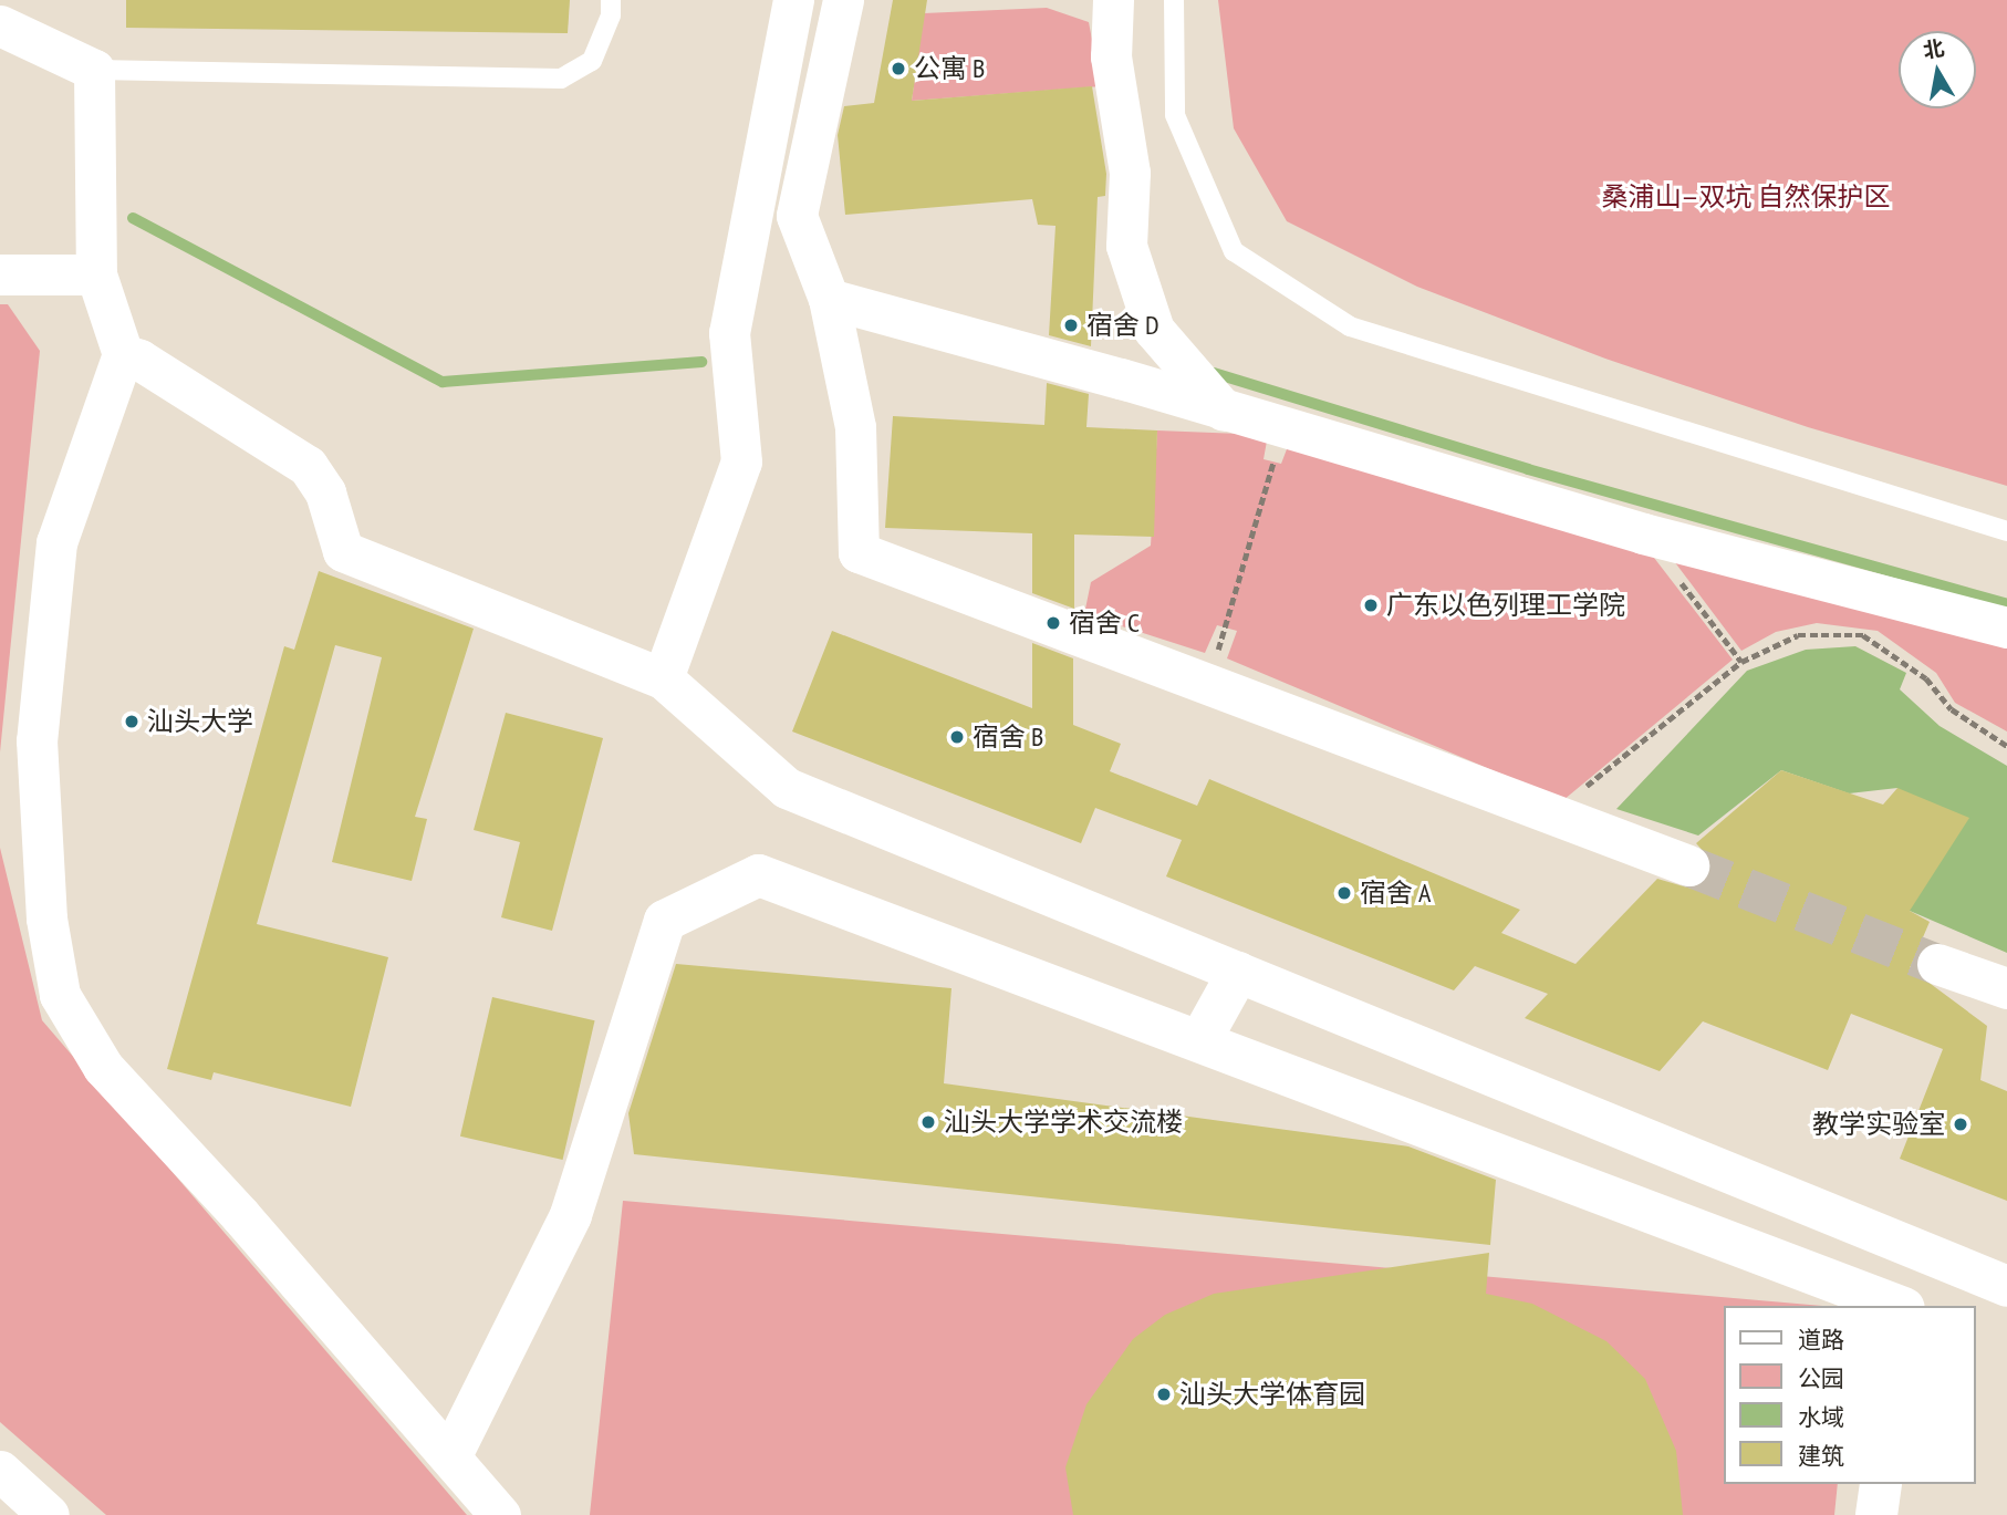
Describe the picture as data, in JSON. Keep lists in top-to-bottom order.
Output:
{
  "parks": ["桑浦山—双坑 自然保护区"],
  "places": [
    "公寓 B",
    "宿舍 D",
    "广东以色列理工学院",
    "宿舍 C",
    "汕头大学",
    "宿舍 B",
    "宿舍 A",
    "汕头大学学术交流楼",
    "教学实验室",
    "汕头大学体育园"
  ],
  "legend": [
    "道路",
    "公园",
    "水域",
    "建筑"
  ],
  "north": "top"
}
